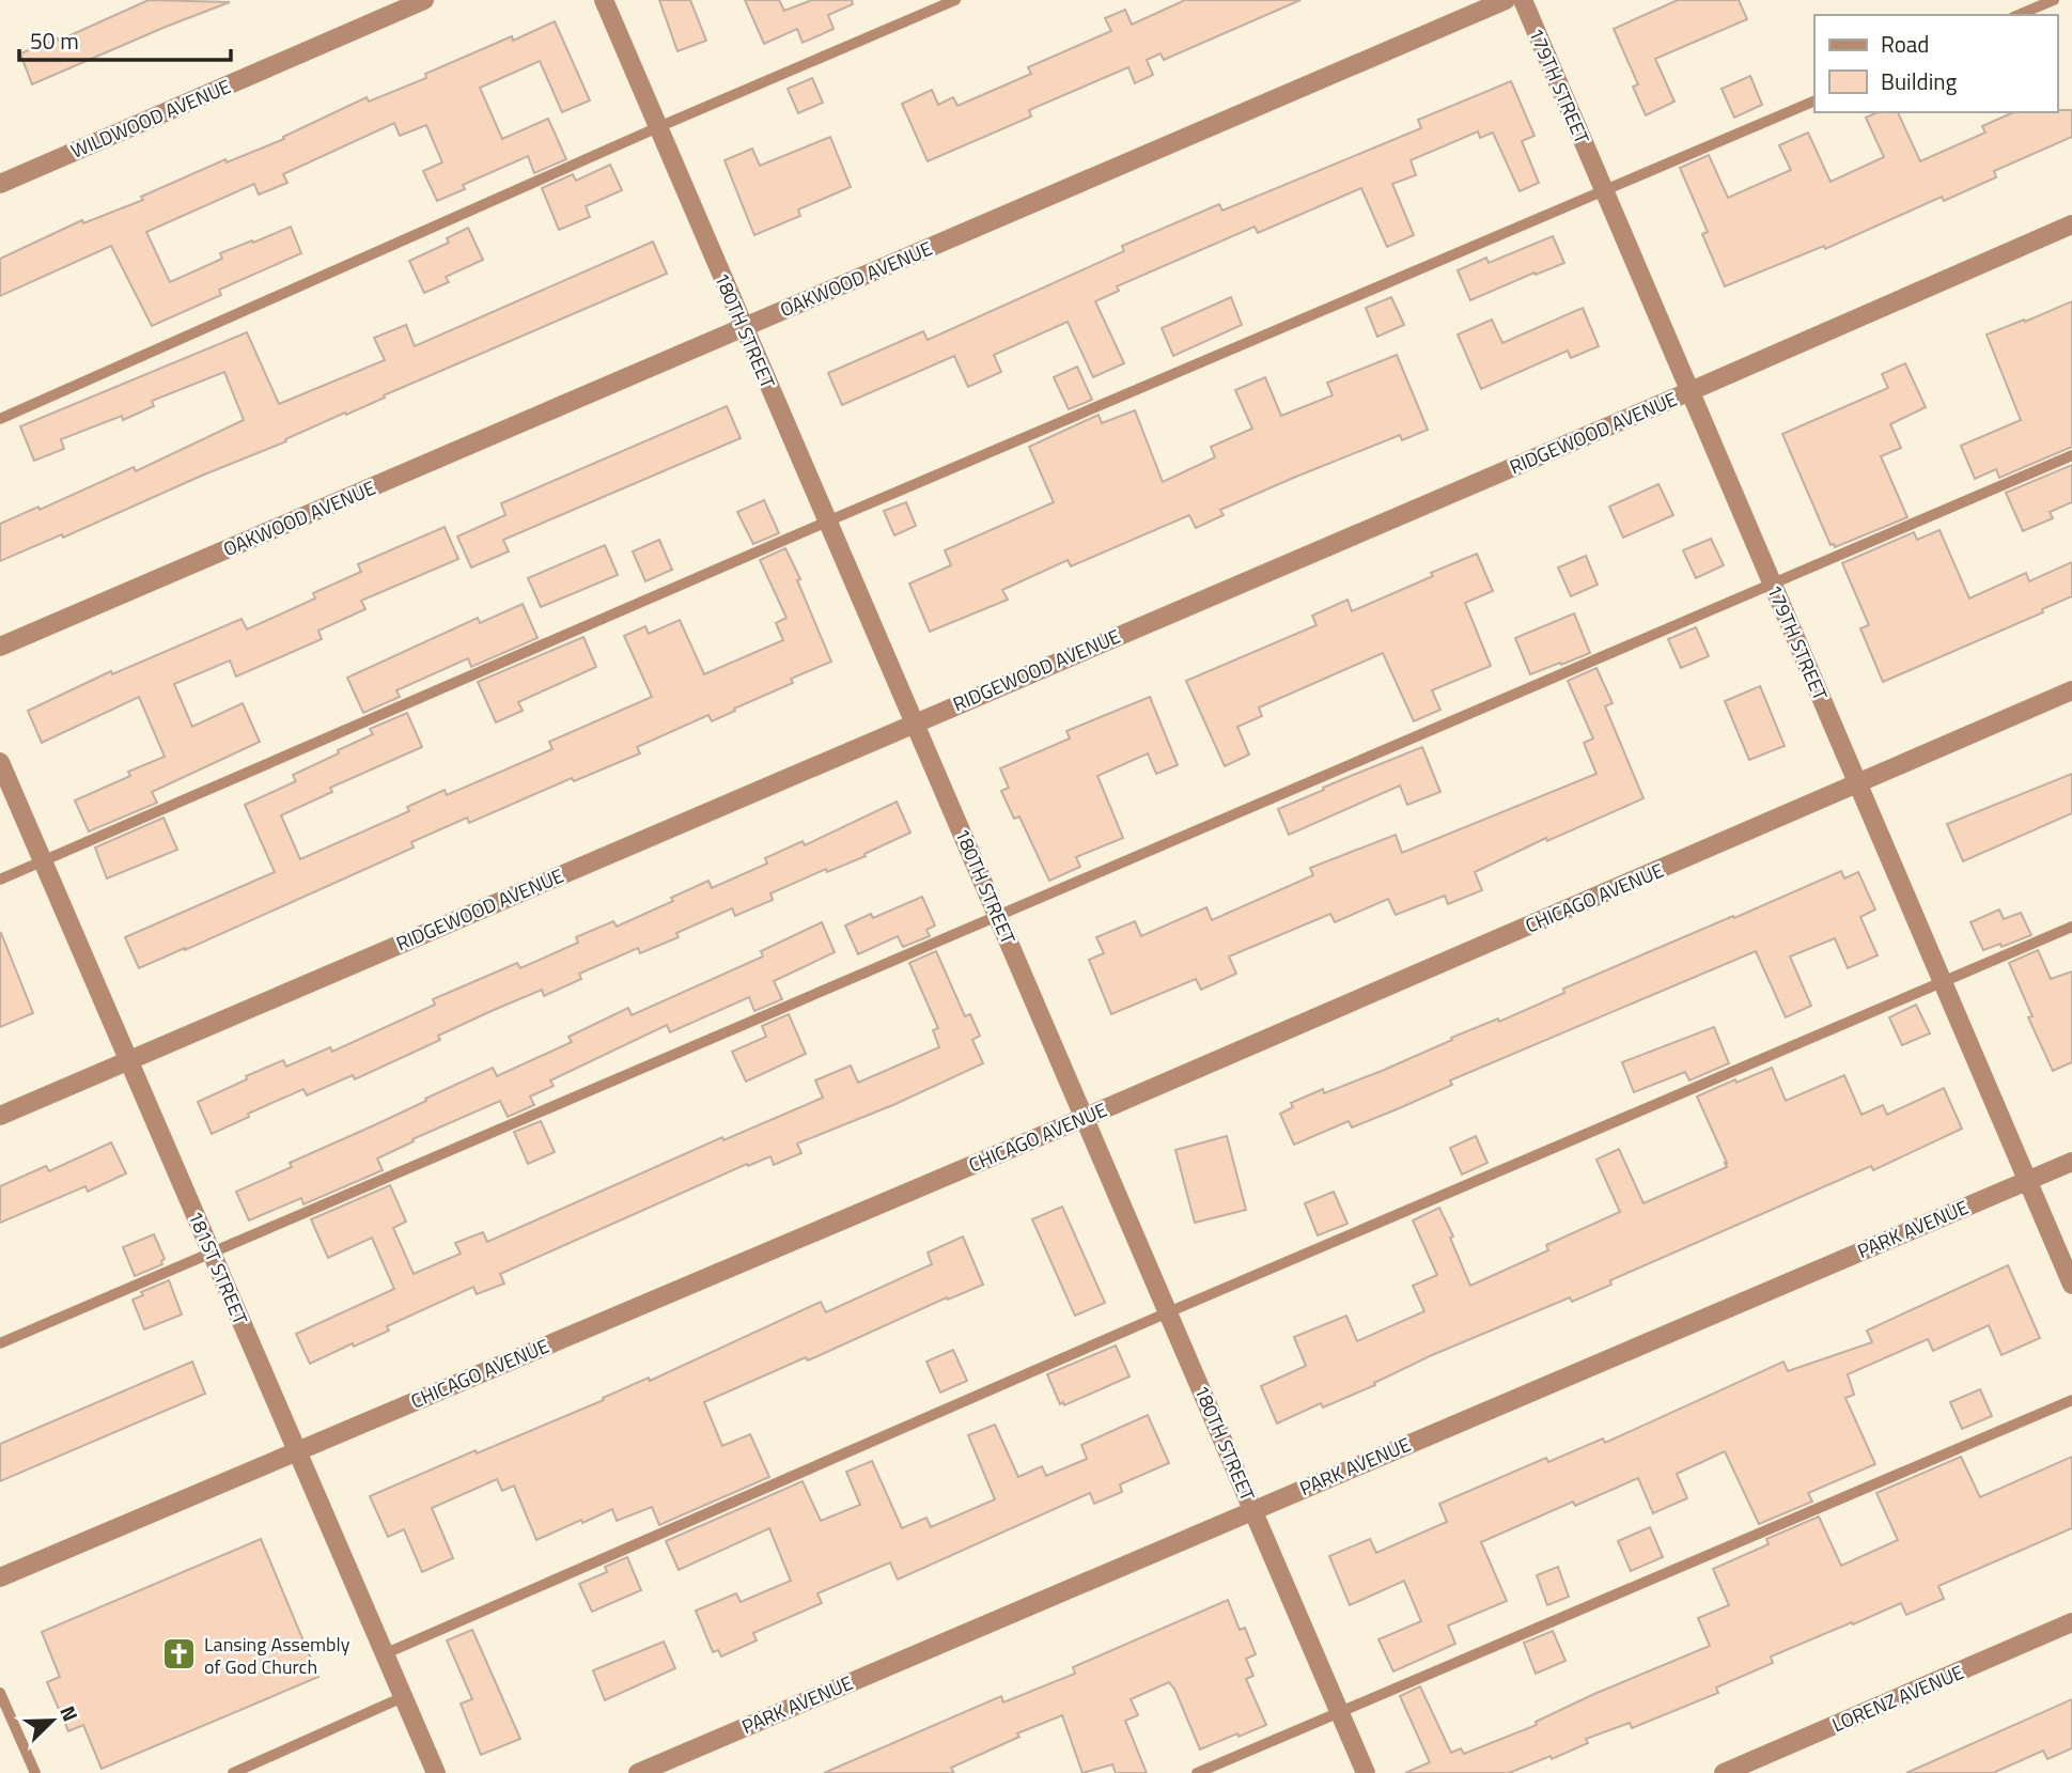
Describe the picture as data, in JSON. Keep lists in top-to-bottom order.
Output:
{
  "streets": {
    "street": [
      "179TH STREET",
      "WILDWOOD AVENUE",
      "OAKWOOD AVENUE",
      "180TH STREET",
      "RIDGEWOOD AVENUE",
      "CHICAGO AVENUE",
      "PARK AVENUE",
      "181ST STREET",
      "LORENZ AVENUE"
    ]
  },
  "crossings": [
    ["179TH STREET", "RIDGEWOOD AVENUE"],
    ["179TH STREET", "CHICAGO AVENUE"],
    ["179TH STREET", "PARK AVENUE"],
    ["OAKWOOD AVENUE", "180TH STREET"],
    ["180TH STREET", "RIDGEWOOD AVENUE"],
    ["180TH STREET", "CHICAGO AVENUE"],
    ["180TH STREET", "PARK AVENUE"],
    ["RIDGEWOOD AVENUE", "181ST STREET"],
    ["CHICAGO AVENUE", "181ST STREET"]
  ],
  "places": {
    "church": ["Lansing Assembly of God Church"]
  },
  "legend": ["Road", "Building"],
  "scale_bar": "50 m",
  "north": "top right"
}
